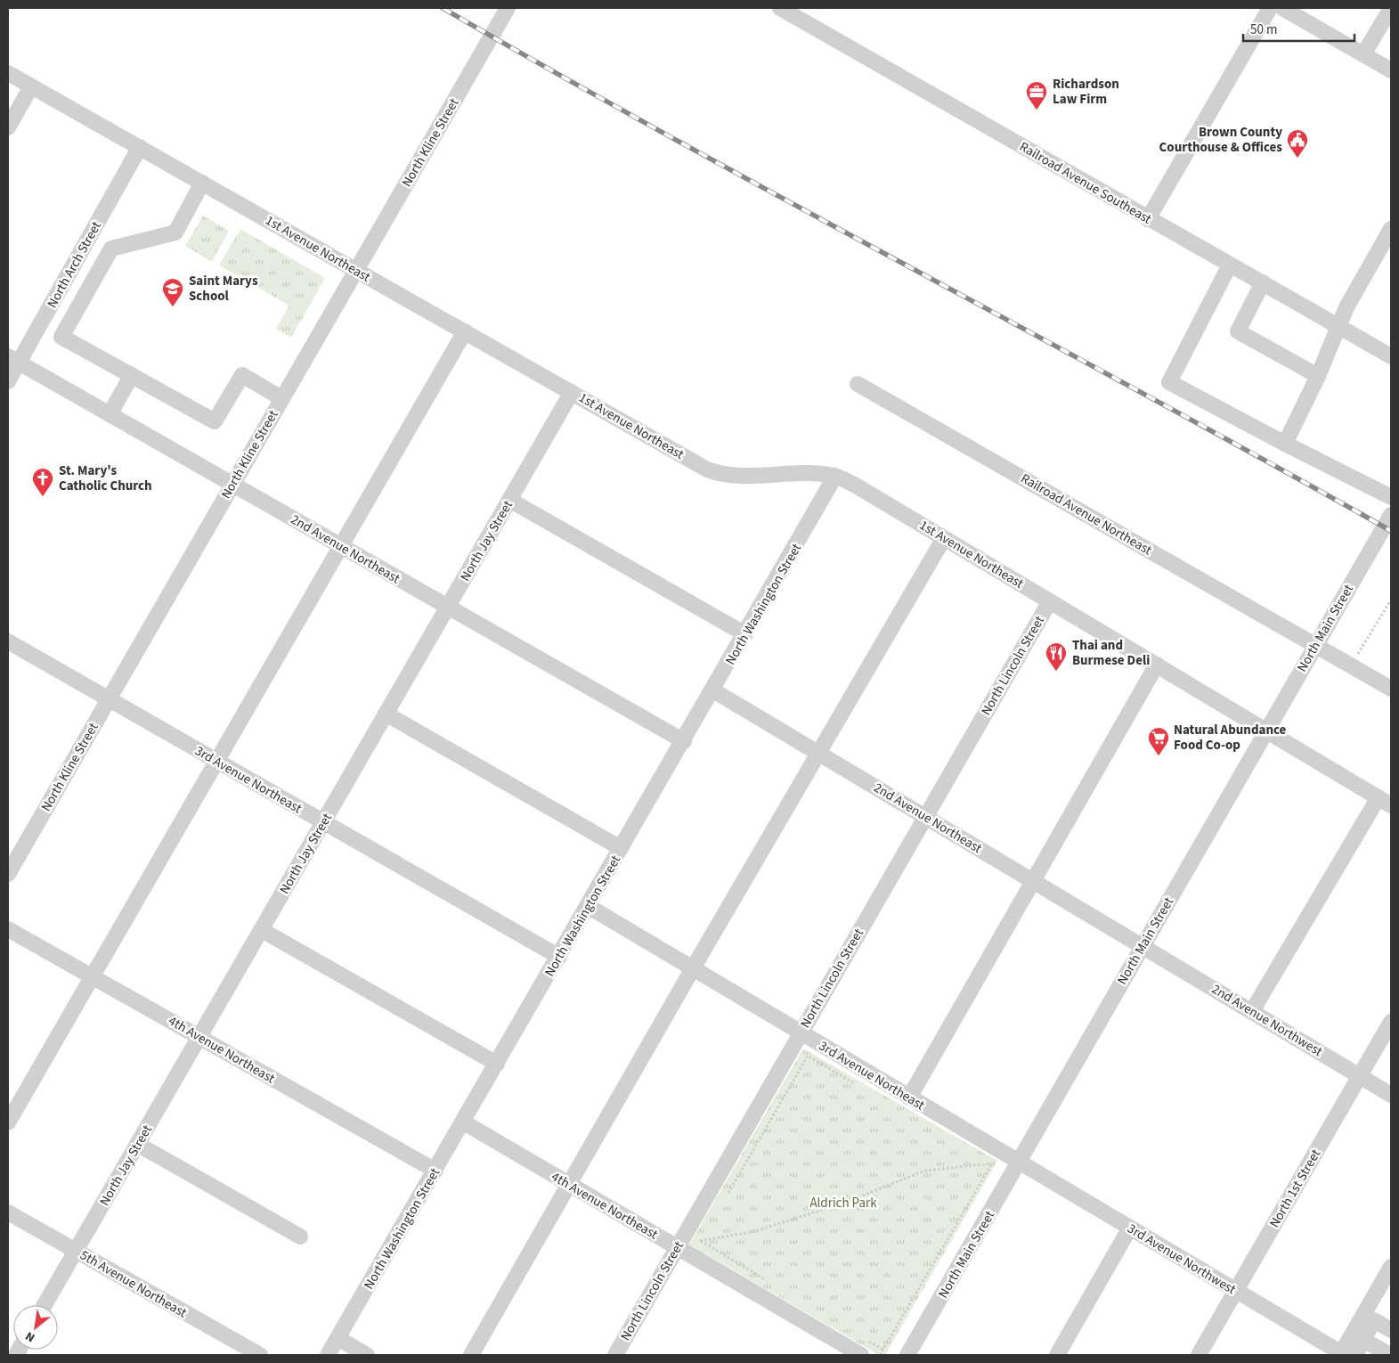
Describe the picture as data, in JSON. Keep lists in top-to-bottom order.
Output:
{
  "streets": {
    "street": [
      "North Kline Street",
      "Railroad Avenue Southeast",
      "1st Avenue Northeast",
      "North Arch Street",
      "Railroad Avenue Northeast",
      "North Jay Street",
      "2nd Avenue Northeast",
      "North Washington Street",
      "North Main Street",
      "North Lincoln Street",
      "3rd Avenue Northeast",
      "2nd Avenue Northwest",
      "4th Avenue Northeast",
      "North 1st Street",
      "3rd Avenue Northwest",
      "5th Avenue Northeast"
    ]
  },
  "crossings": [
    ["North Kline Street", "1st Avenue Northeast"],
    ["North Kline Street", "2nd Avenue Northeast"],
    ["North Kline Street", "3rd Avenue Northeast"],
    ["1st Avenue Northeast", "North Arch Street"],
    ["1st Avenue Northeast", "North Jay Street"],
    ["1st Avenue Northeast", "North Washington Street"],
    ["1st Avenue Northeast", "North Main Street"],
    ["1st Avenue Northeast", "North Lincoln Street"],
    ["North Arch Street", "2nd Avenue Northeast"],
    ["Railroad Avenue Northeast", "North Main Street"],
    ["North Jay Street", "2nd Avenue Northeast"],
    ["North Jay Street", "3rd Avenue Northeast"],
    ["North Jay Street", "4th Avenue Northeast"],
    ["North Jay Street", "5th Avenue Northeast"],
    ["2nd Avenue Northeast", "North Washington Street"],
    ["2nd Avenue Northeast", "North Main Street"],
    ["2nd Avenue Northeast", "North Lincoln Street"],
    ["2nd Avenue Northeast", "2nd Avenue Northwest"],
    ["North Washington Street", "3rd Avenue Northeast"],
    ["North Washington Street", "4th Avenue Northeast"],
    ["North Main Street", "3rd Avenue Northeast"],
    ["North Main Street", "2nd Avenue Northwest"],
    ["North Main Street", "3rd Avenue Northwest"],
    ["North Lincoln Street", "3rd Avenue Northeast"],
    ["North Lincoln Street", "4th Avenue Northeast"],
    ["3rd Avenue Northeast", "3rd Avenue Northwest"],
    ["2nd Avenue Northwest", "North 1st Street"],
    ["North 1st Street", "3rd Avenue Northwest"]
  ],
  "parks": ["Aldrich Park"],
  "places": {
    "office": ["Richardson Law Firm"],
    "public building": ["Brown County Courthouse & Offices"],
    "school or university": ["Saint Marys School"],
    "church": ["St. Mary's Catholic Church"],
    "restaurant": ["Thai and Burmese Deli"],
    "supermarket": ["Natural Abundance Food Co-op"]
  },
  "scale_bar": "50 m",
  "north": "bottom left"
}
